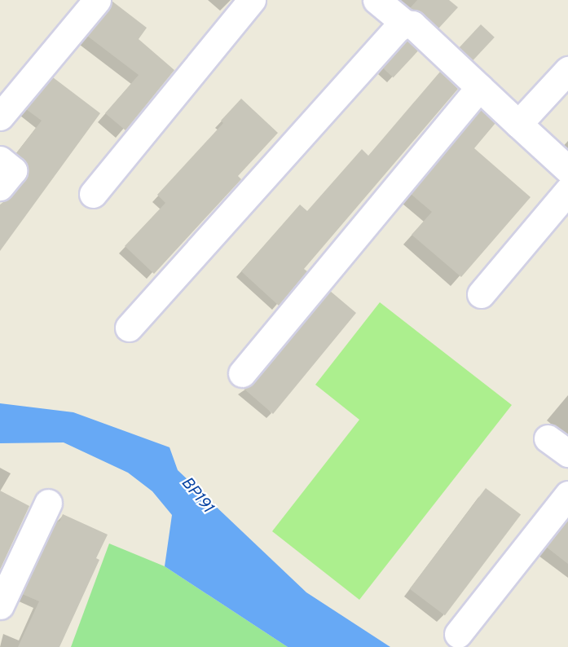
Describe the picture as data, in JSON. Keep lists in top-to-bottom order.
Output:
{
  "water": ["BP191"]
}
